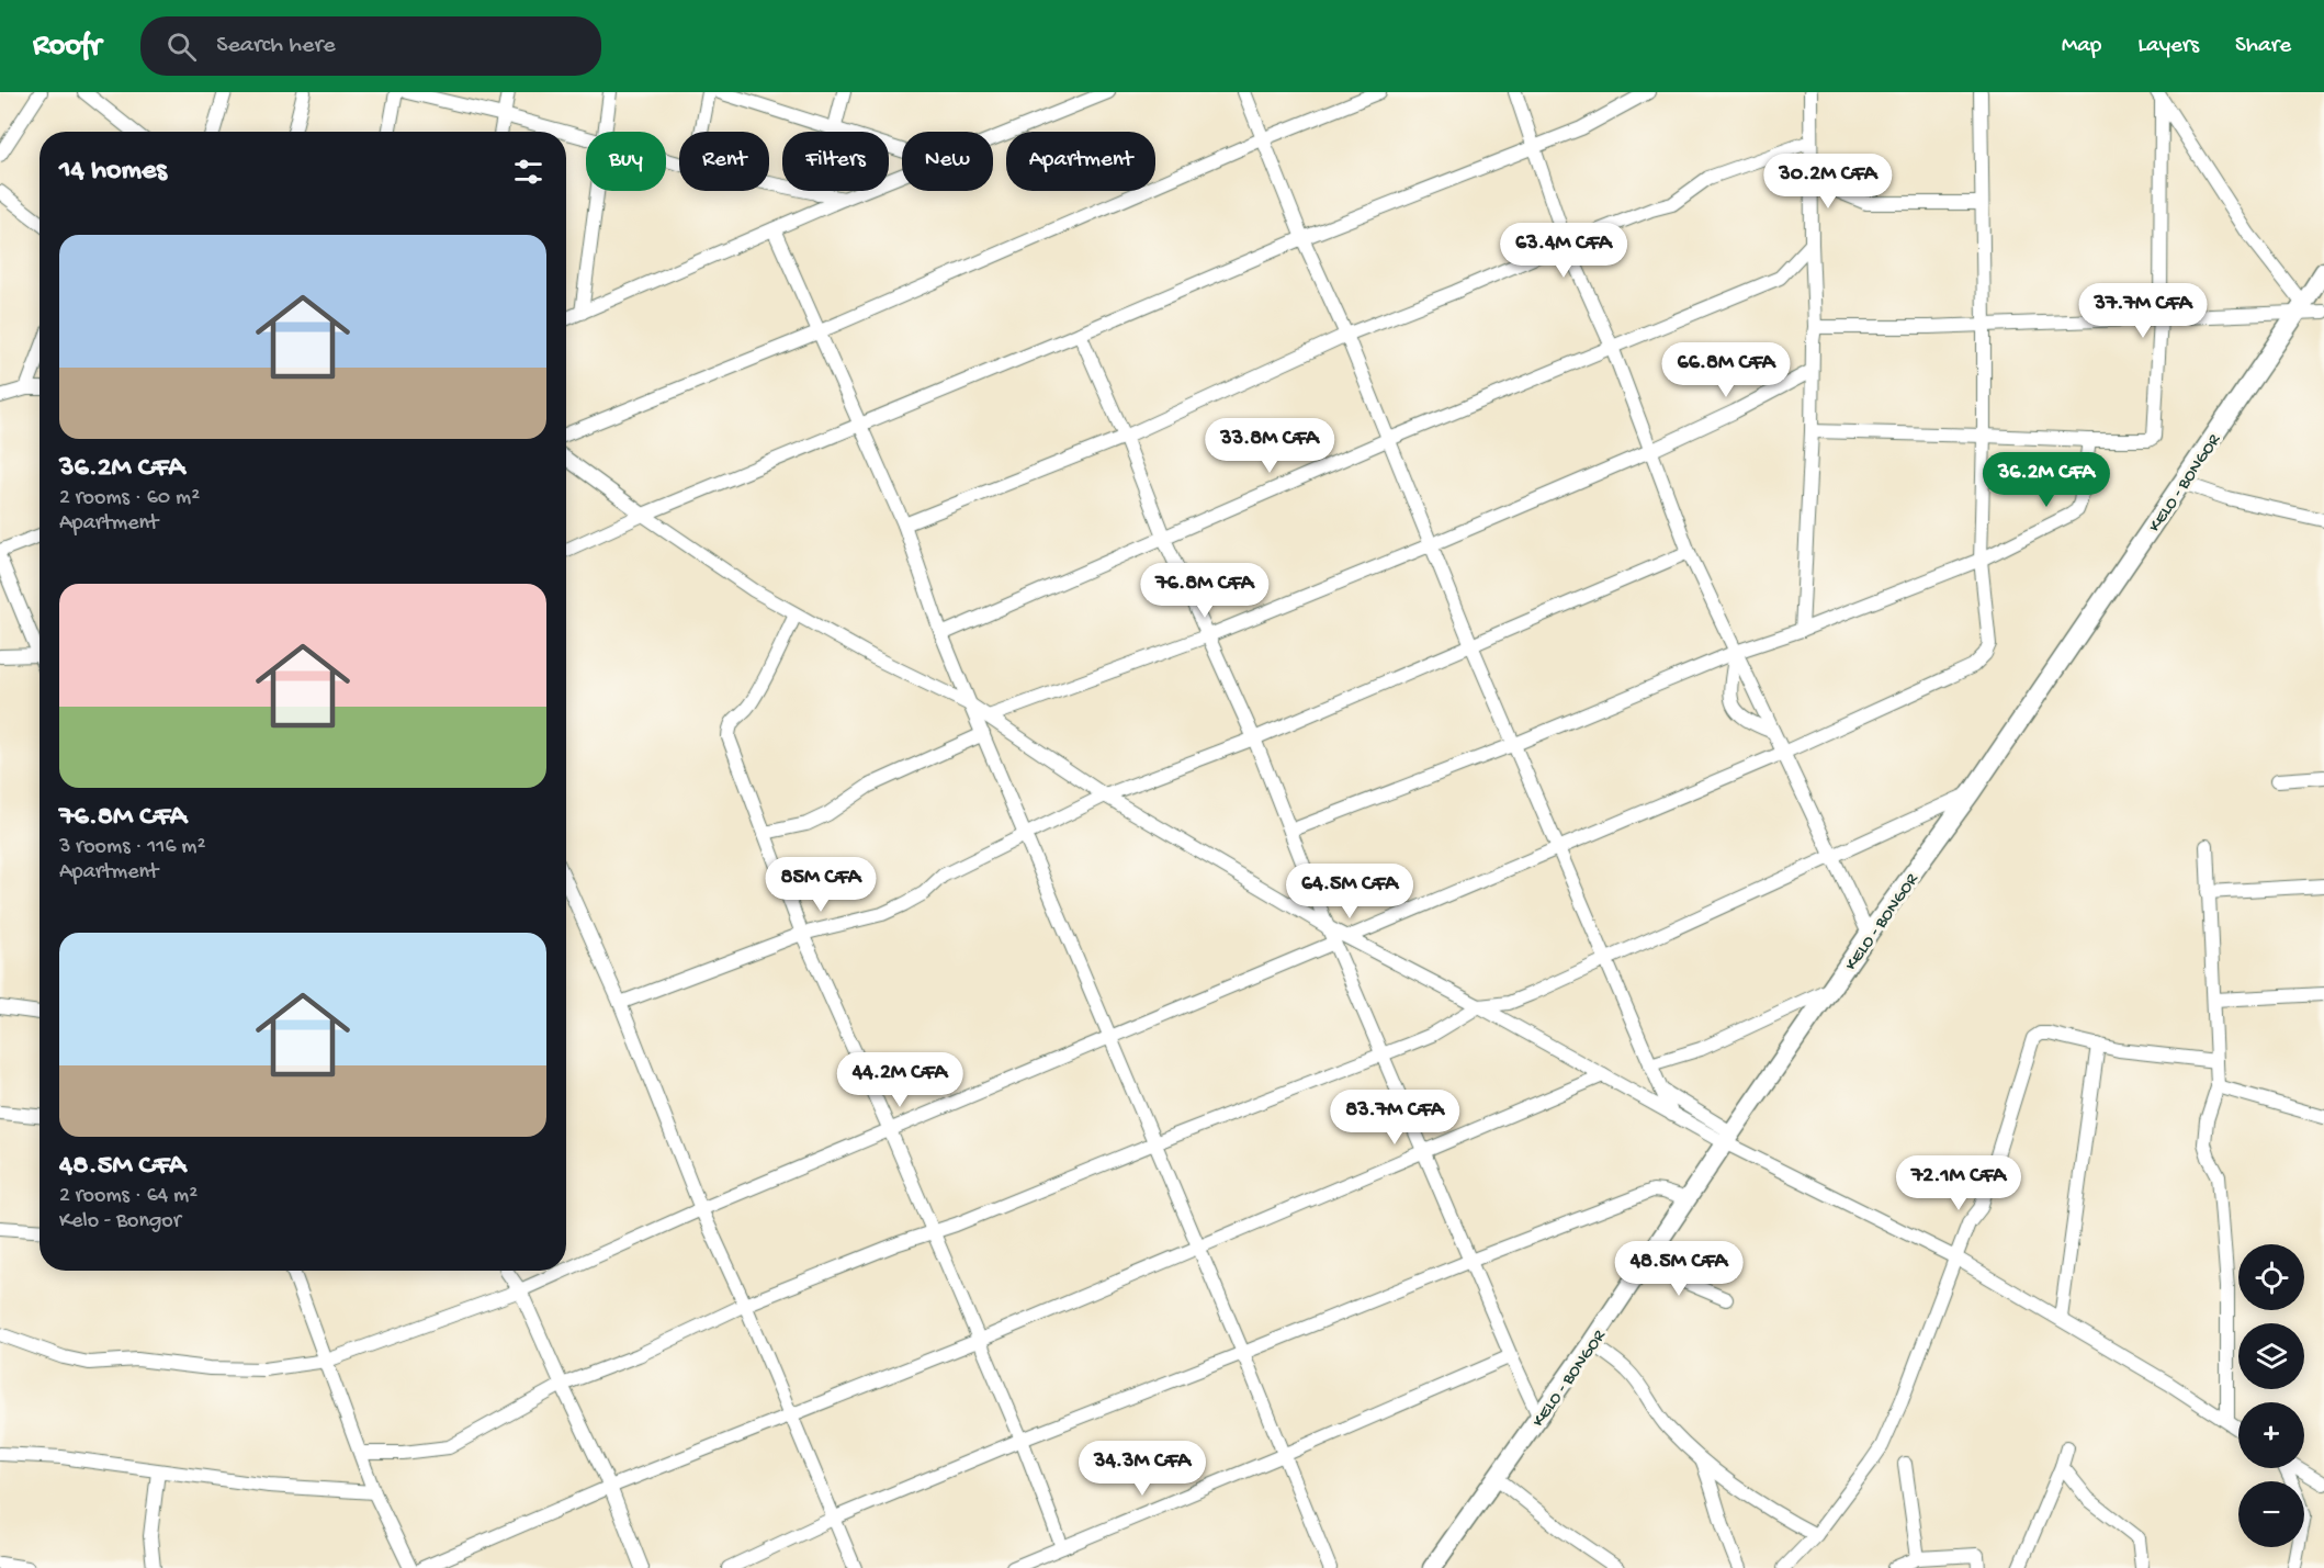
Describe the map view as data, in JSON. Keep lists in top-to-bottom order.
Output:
{
  "streets": {
    "highway": ["KELO - BONGOR"]
  },
  "page": {
    "header": "Roofr",
    "search": "Search here",
    "nav": ["Map", "Layers", "Share"],
    "chip": [
      "Buy",
      "Rent",
      "Filters",
      "New",
      "Apartment"
    ],
    "heading": "14 homes",
    "price": [
      "30.2M CFA",
      "63.4M CFA",
      "37.7M CFA",
      "66.8M CFA",
      "33.8M CFA",
      "36.2M CFA",
      "76.8M CFA",
      "85M CFA",
      "64.5M CFA",
      "44.2M CFA",
      "83.7M CFA",
      "72.1M CFA",
      "48.5M CFA",
      "34.3M CFA"
    ],
    "list": [
      {
        "name": "36.2M CFA",
        "note": "2 rooms · 60 m² · Apartment"
      },
      {
        "name": "76.8M CFA",
        "note": "3 rooms · 116 m² · Apartment"
      },
      {
        "name": "48.5M CFA",
        "note": "2 rooms · 64 m² · Kelo - Bongor"
      }
    ],
    "map_buttons": ["+", "−"]
  }
}
